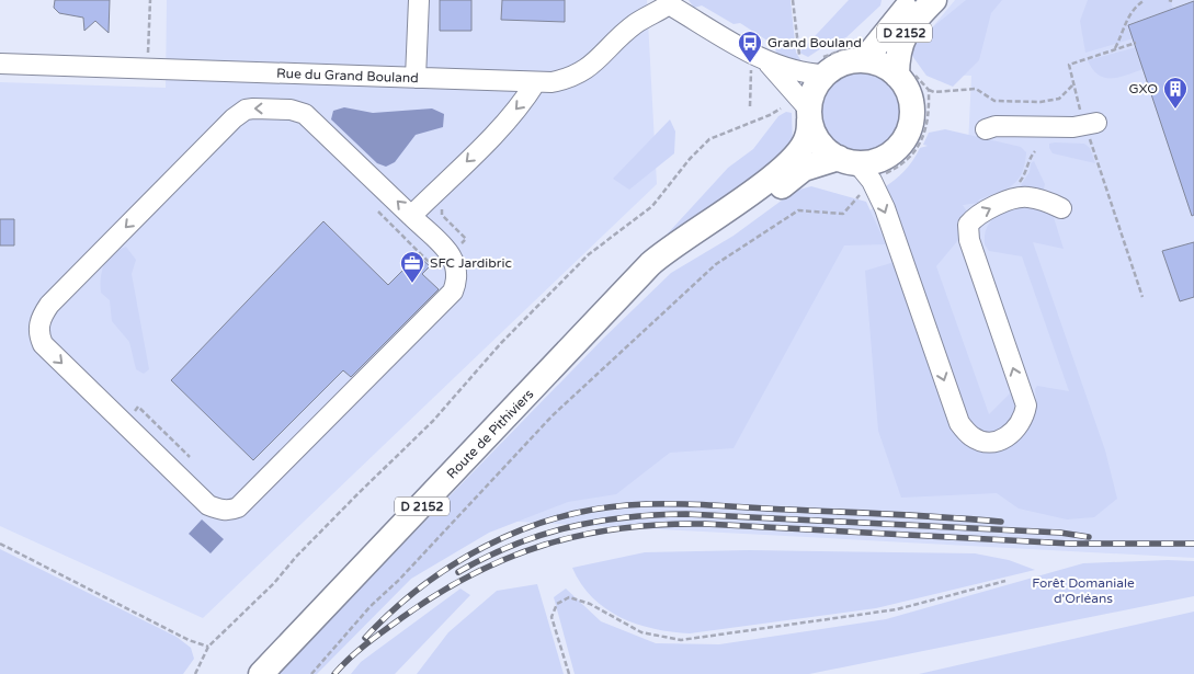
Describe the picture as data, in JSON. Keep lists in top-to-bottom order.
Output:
{
  "streets": {
    "main road": ["D 2152", "Route de Pithiviers"],
    "street": ["Rue du Grand Bouland"]
  },
  "crossings": [
    ["D 2152", "Route de Pithiviers"]
  ],
  "parks": ["Forêt Domaniale d'Orléans"],
  "places": {
    "bus stop": ["Grand Bouland"],
    "building": ["GXO"],
    "office": ["SFC Jardibric"]
  }
}
